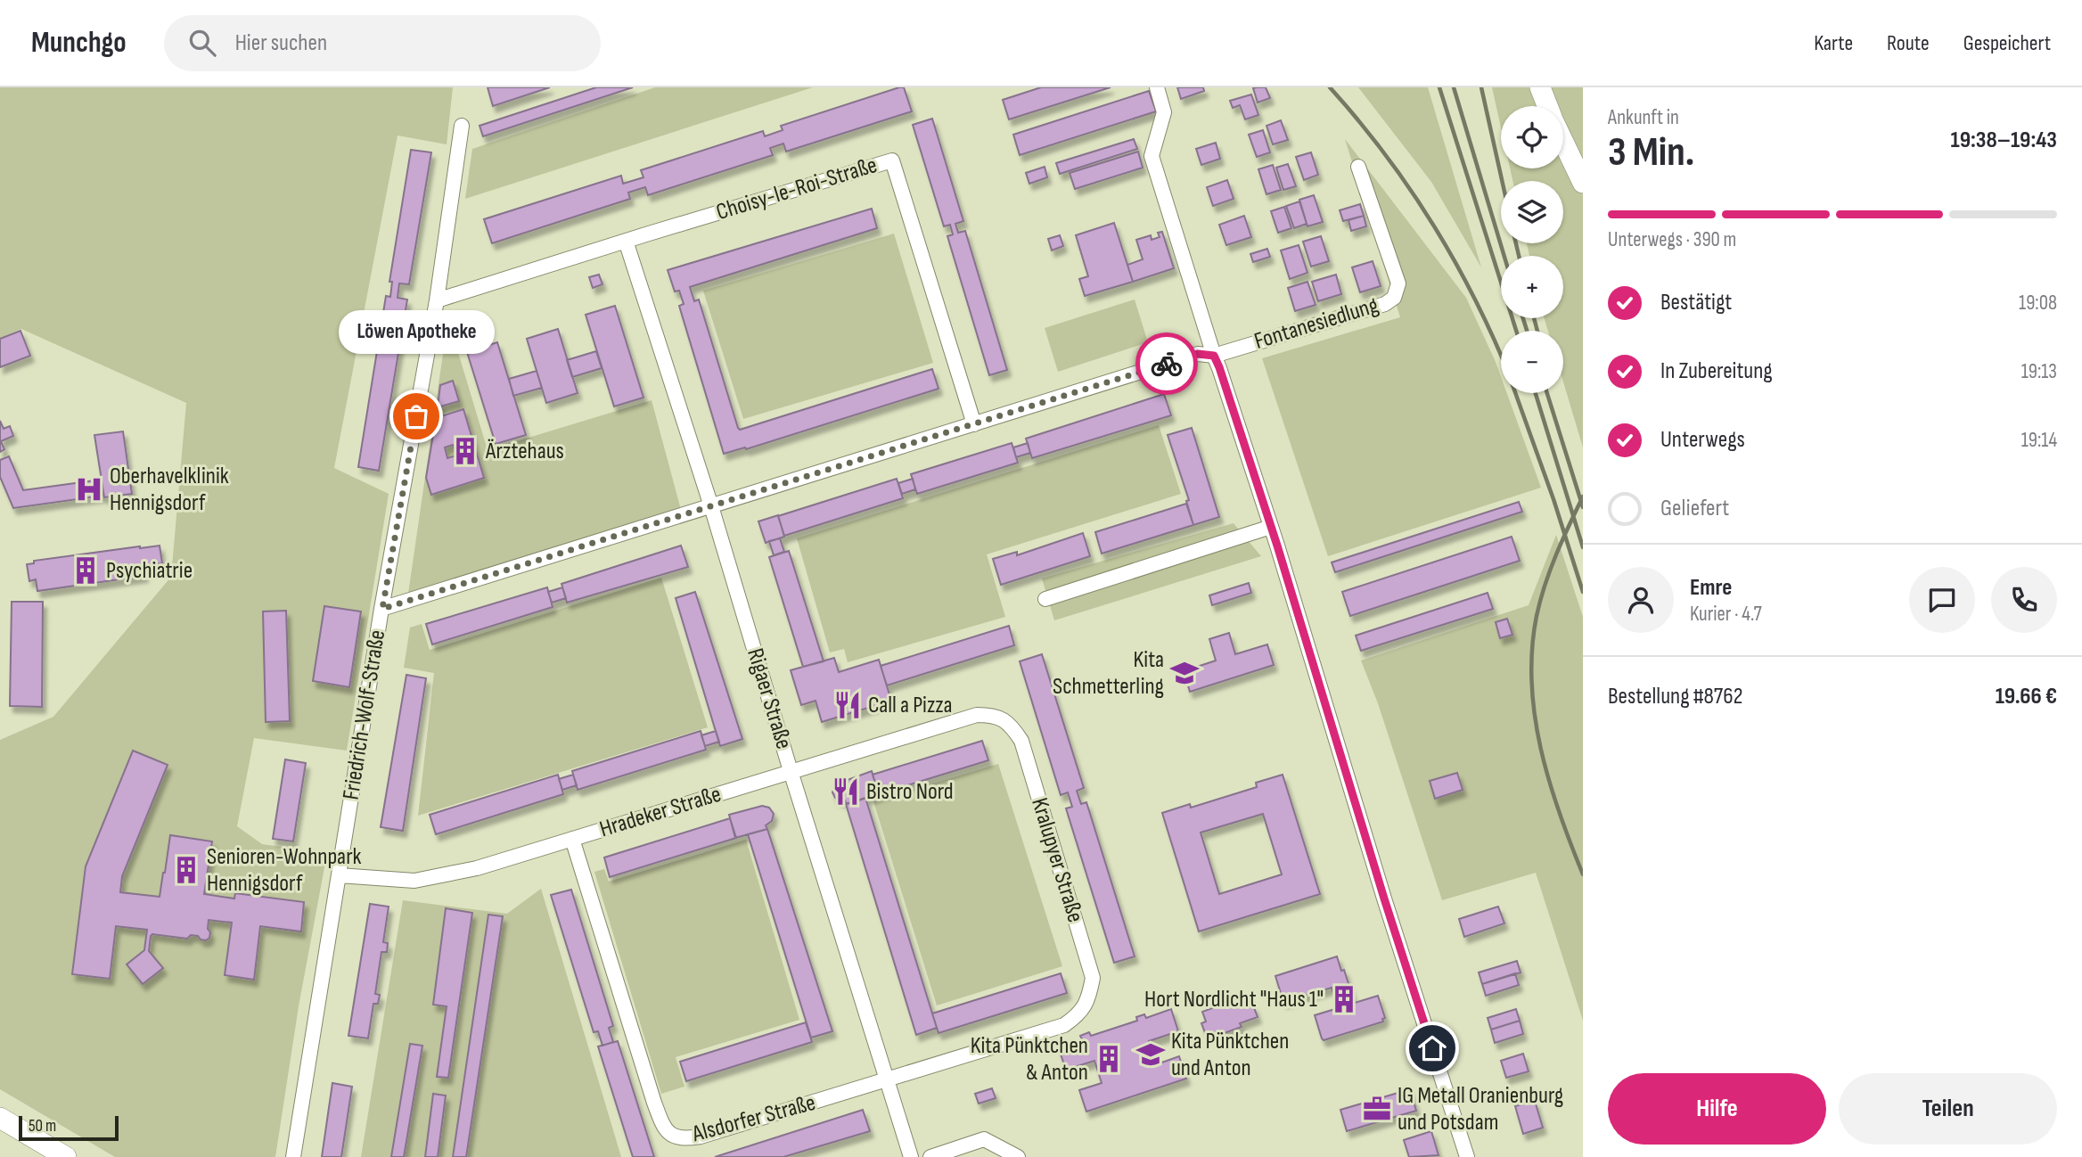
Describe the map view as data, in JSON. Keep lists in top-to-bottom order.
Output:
{
  "streets": {
    "street": [
      "Choisy-le-Roi-Straße",
      "Fontanesiedlung",
      "Rigaer Straße",
      "Friedrich-Wolf-Straße",
      "Hradeker Straße",
      "Kralupyer Straße",
      "Alsdorfer Straße"
    ]
  },
  "crossings": [
    ["Choisy-le-Roi-Straße", "Rigaer Straße"],
    ["Choisy-le-Roi-Straße", "Friedrich-Wolf-Straße"],
    ["Rigaer Straße", "Hradeker Straße"],
    ["Rigaer Straße", "Alsdorfer Straße"],
    ["Friedrich-Wolf-Straße", "Hradeker Straße"],
    ["Hradeker Straße", "Kralupyer Straße"],
    ["Hradeker Straße", "Alsdorfer Straße"],
    ["Kralupyer Straße", "Alsdorfer Straße"]
  ],
  "places": {
    "other": ["Löwen Apotheke"],
    "building": [
      "Ärztehaus",
      "Psychiatrie",
      "Senioren-Wohnpark Hennigsdorf",
      "Hort Nordlicht \"Haus 1\"",
      "Kita Pünktchen & Anton"
    ],
    "hospital": ["Oberhavelklinik Hennigsdorf"],
    "school or university": ["Kita Schmetterling", "Kita Pünktchen und Anton"],
    "restaurant": ["Call a Pizza", "Bistro Nord"],
    "office": ["IG Metall Oranienburg und Potsdam"]
  },
  "scale_bar": "50 m",
  "page": {
    "header": "Munchgo",
    "search": "Hier suchen",
    "nav": ["Karte", "Route", "Gespeichert"],
    "heading": ["3 Min.", "Ankunft in", "19:38–19:43"],
    "panel": [
      "Emre",
      "Kurier · 4.7",
      "Bestellung #8762",
      "19.66 €"
    ],
    "map_buttons": ["+", "−"],
    "bar": "Unterwegs · 390 m",
    "list": [
      ["Bestätigt", "19:08"],
      ["In Zubereitung", "19:13"],
      ["Unterwegs", "19:14"],
      "Geliefert"
    ],
    "bubble": "Löwen Apotheke",
    "buttons": ["Hilfe", "Teilen"],
    "scale": "50 m"
  }
}
